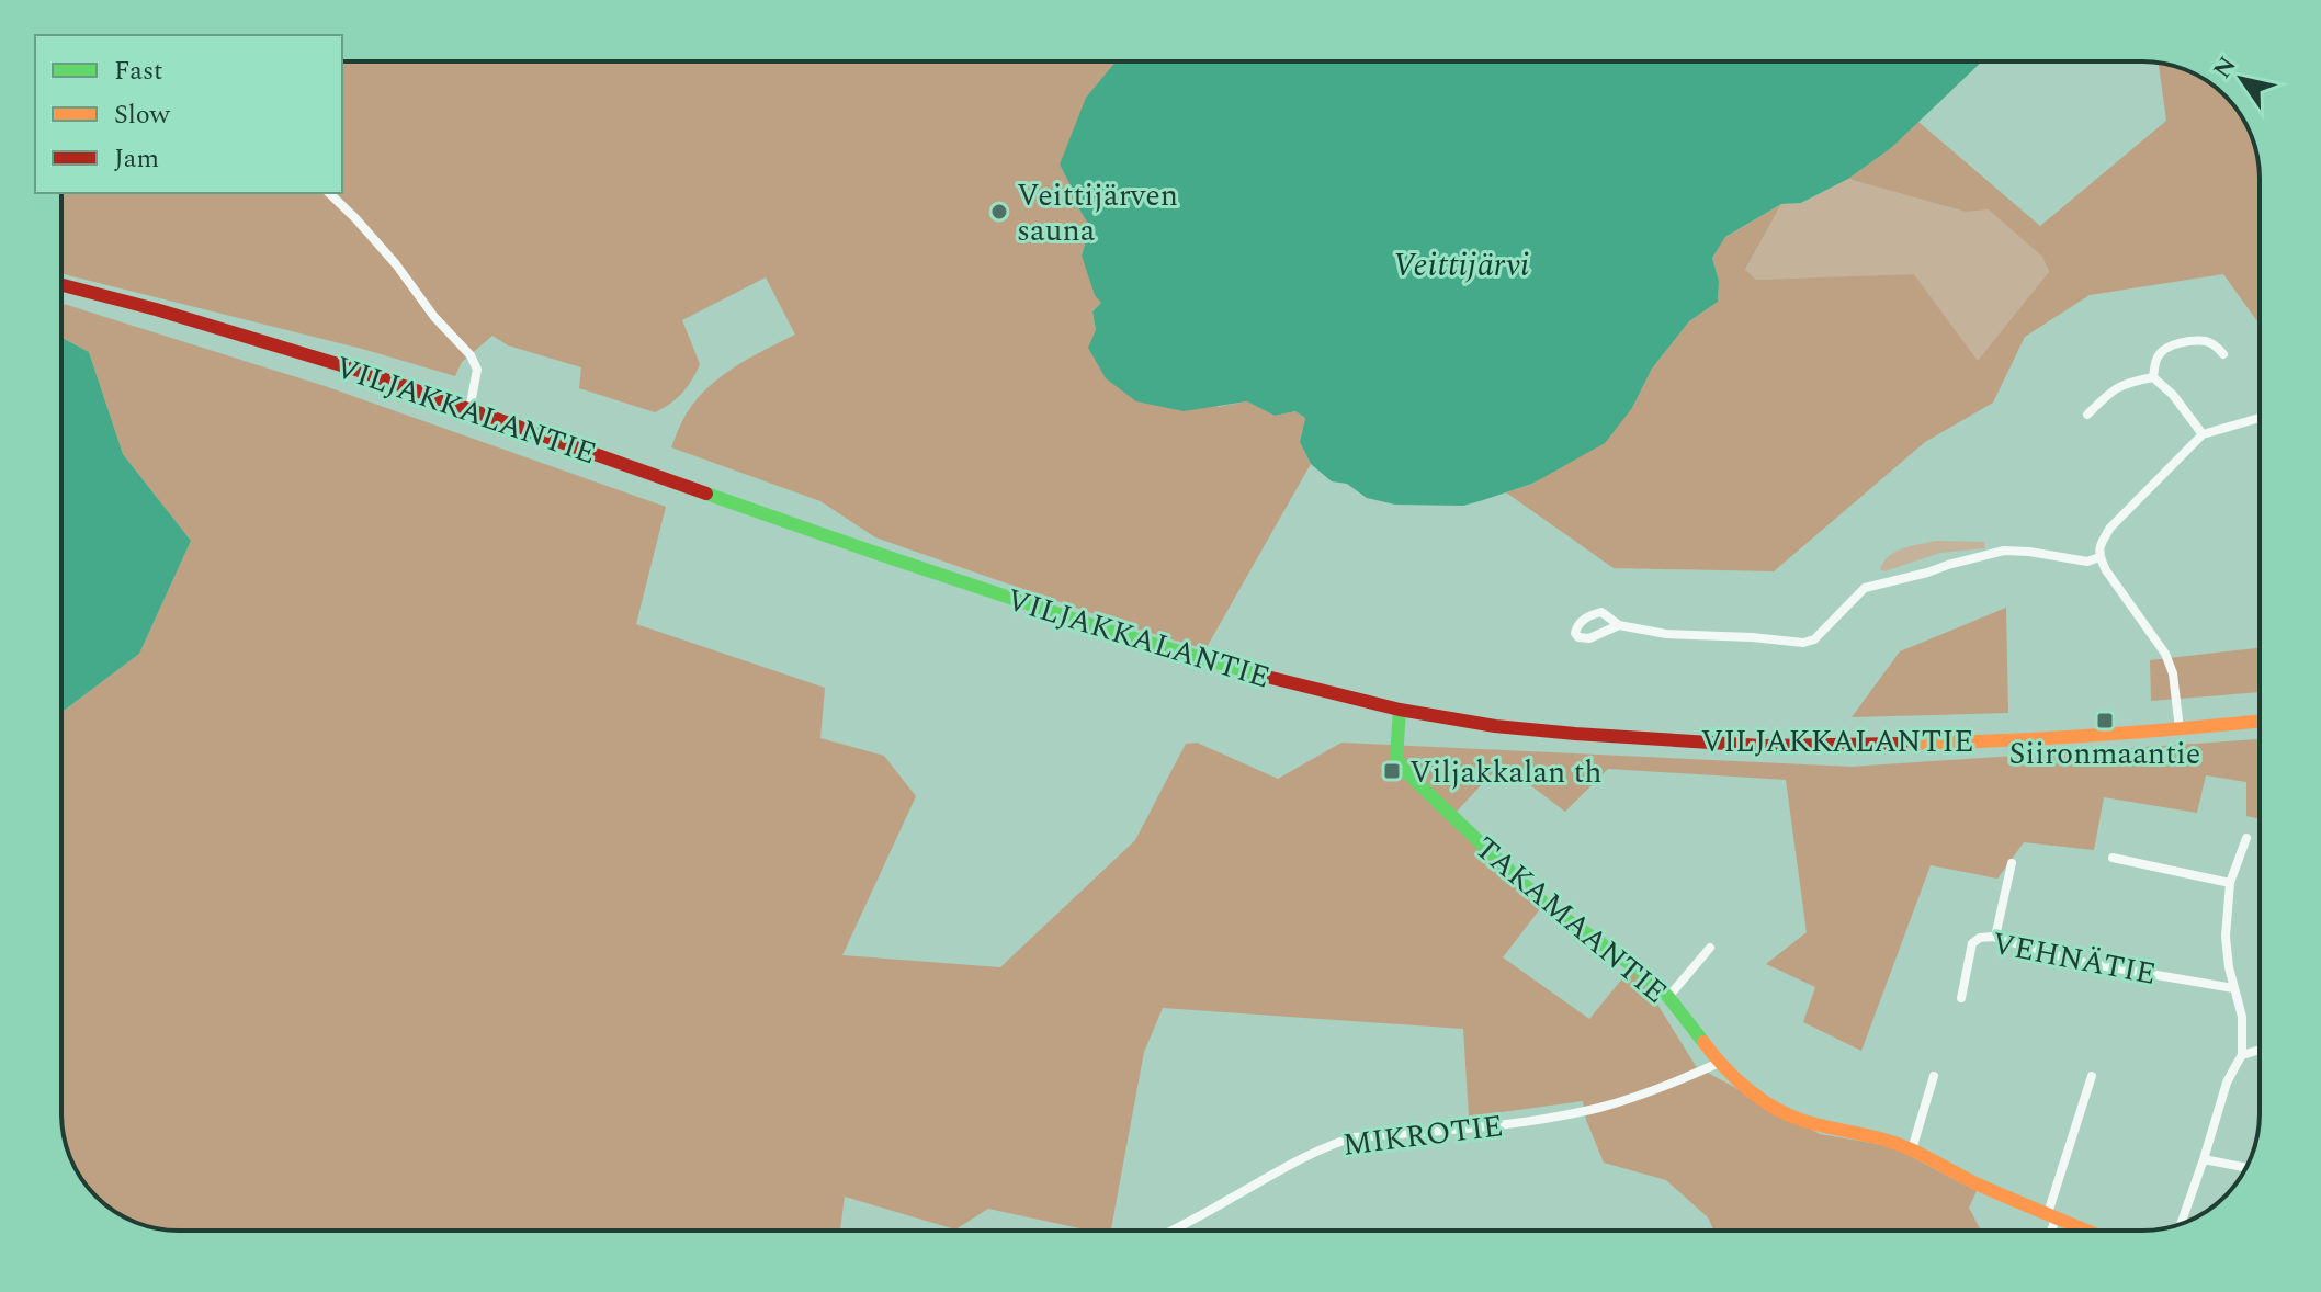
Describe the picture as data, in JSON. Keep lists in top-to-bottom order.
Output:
{
  "streets": {
    "street": [
      "VILJAKKALANTIE",
      "TAKAMAANTIE",
      "VEHNÄTIE",
      "MIKROTIE"
    ]
  },
  "crossings": [
    ["VILJAKKALANTIE", "TAKAMAANTIE"],
    ["TAKAMAANTIE", "MIKROTIE"]
  ],
  "water": ["Veittijärvi"],
  "places": {
    "other": ["Veittijärven sauna"],
    "transit": ["Siironmaantie", "Viljakkalan th"]
  },
  "legend": ["Fast", "Slow", "Jam"],
  "north": "top left"
}
